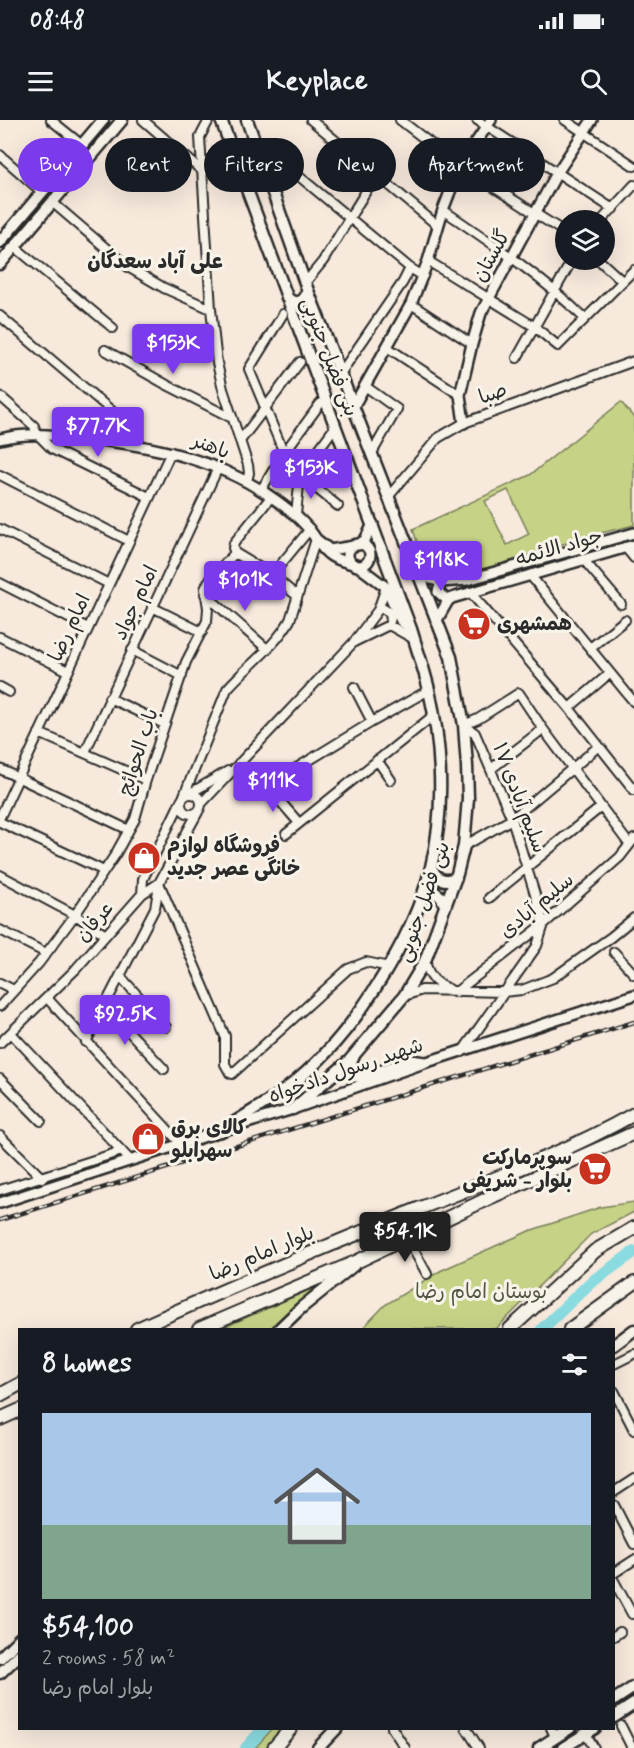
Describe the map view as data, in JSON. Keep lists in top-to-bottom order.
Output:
{
  "streets": {
    "main road": ["بنی فضل جنوبی", "بلوار امام رضا"],
    "street": [
      "گلستان",
      "صبا",
      "باهنر",
      "جواد الائمه",
      "امام جواد",
      "امام رضا",
      "باب الحوائج",
      "سلیم آبادی ۱۷",
      "سلیم آبادی",
      "عرفان",
      "شهید رسول دادخواه"
    ]
  },
  "crossings": [
    ["گلستان", "صبا"],
    ["بنی فضل جنوبی", "صبا"],
    ["بنی فضل جنوبی", "جواد الائمه"],
    ["بنی فضل جنوبی", "سلیم آبادی ۱۷"],
    ["بنی فضل جنوبی", "شهید رسول دادخواه"],
    ["باهنر", "امام جواد"],
    ["باهنر", "امام رضا"],
    ["باهنر", "باب الحوائج"],
    ["باهنر", "عرفان"],
    ["سلیم آبادی ۱۷", "سلیم آبادی"]
  ],
  "districts": ["علی آباد سعدگان"],
  "parks": ["بوستان امام رضا"],
  "places": {
    "supermarket": ["همشهری", "سوپرمارکت بلوار - شریفی"],
    "shop": ["فروشگاه لوازم خانگی عصر جدید", "کالای برق سهرابلو"]
  },
  "page": {
    "status": "08:48",
    "header": "Keyplace",
    "chip": [
      "Buy",
      "Rent",
      "Filters",
      "New",
      "Apartment"
    ],
    "price": [
      "$153K",
      "$77.7K",
      "$153K",
      "$118K",
      "$101K",
      "$111K",
      "$92.5K",
      "$54.1K"
    ],
    "heading": "8 homes",
    "list": [
      {
        "name": "$54,100",
        "note": "2 rooms · 58 m² · بلوار امام رضا"
      }
    ]
  }
}
